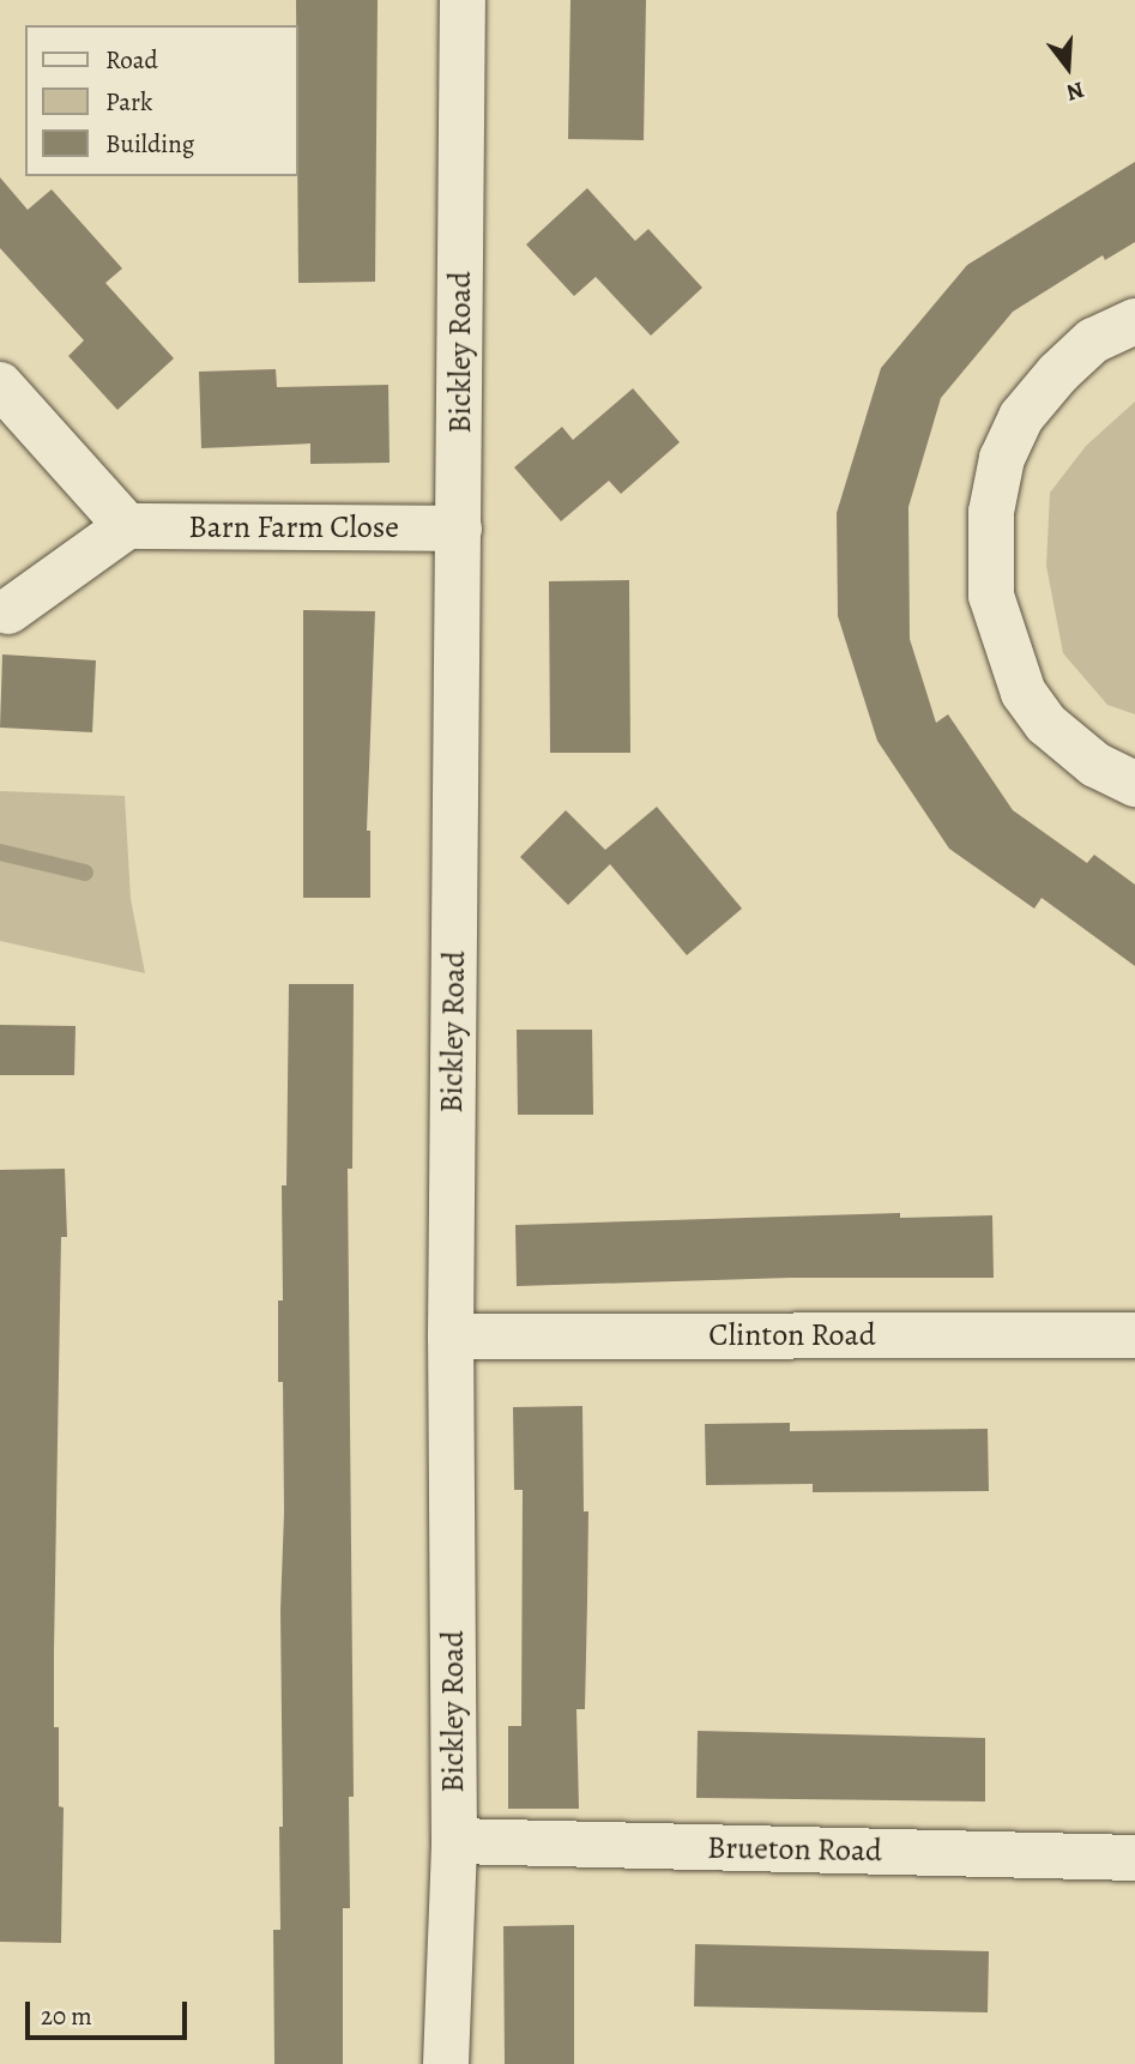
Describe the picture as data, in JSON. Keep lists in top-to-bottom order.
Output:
{
  "streets": {
    "street": [
      "Bickley Road",
      "Barn Farm Close",
      "Clinton Road",
      "Brueton Road"
    ]
  },
  "crossings": [
    ["Bickley Road", "Barn Farm Close"],
    ["Bickley Road", "Clinton Road"],
    ["Bickley Road", "Brueton Road"]
  ],
  "legend": ["Road", "Park", "Building"],
  "scale_bar": "20 m",
  "north": "bottom"
}
